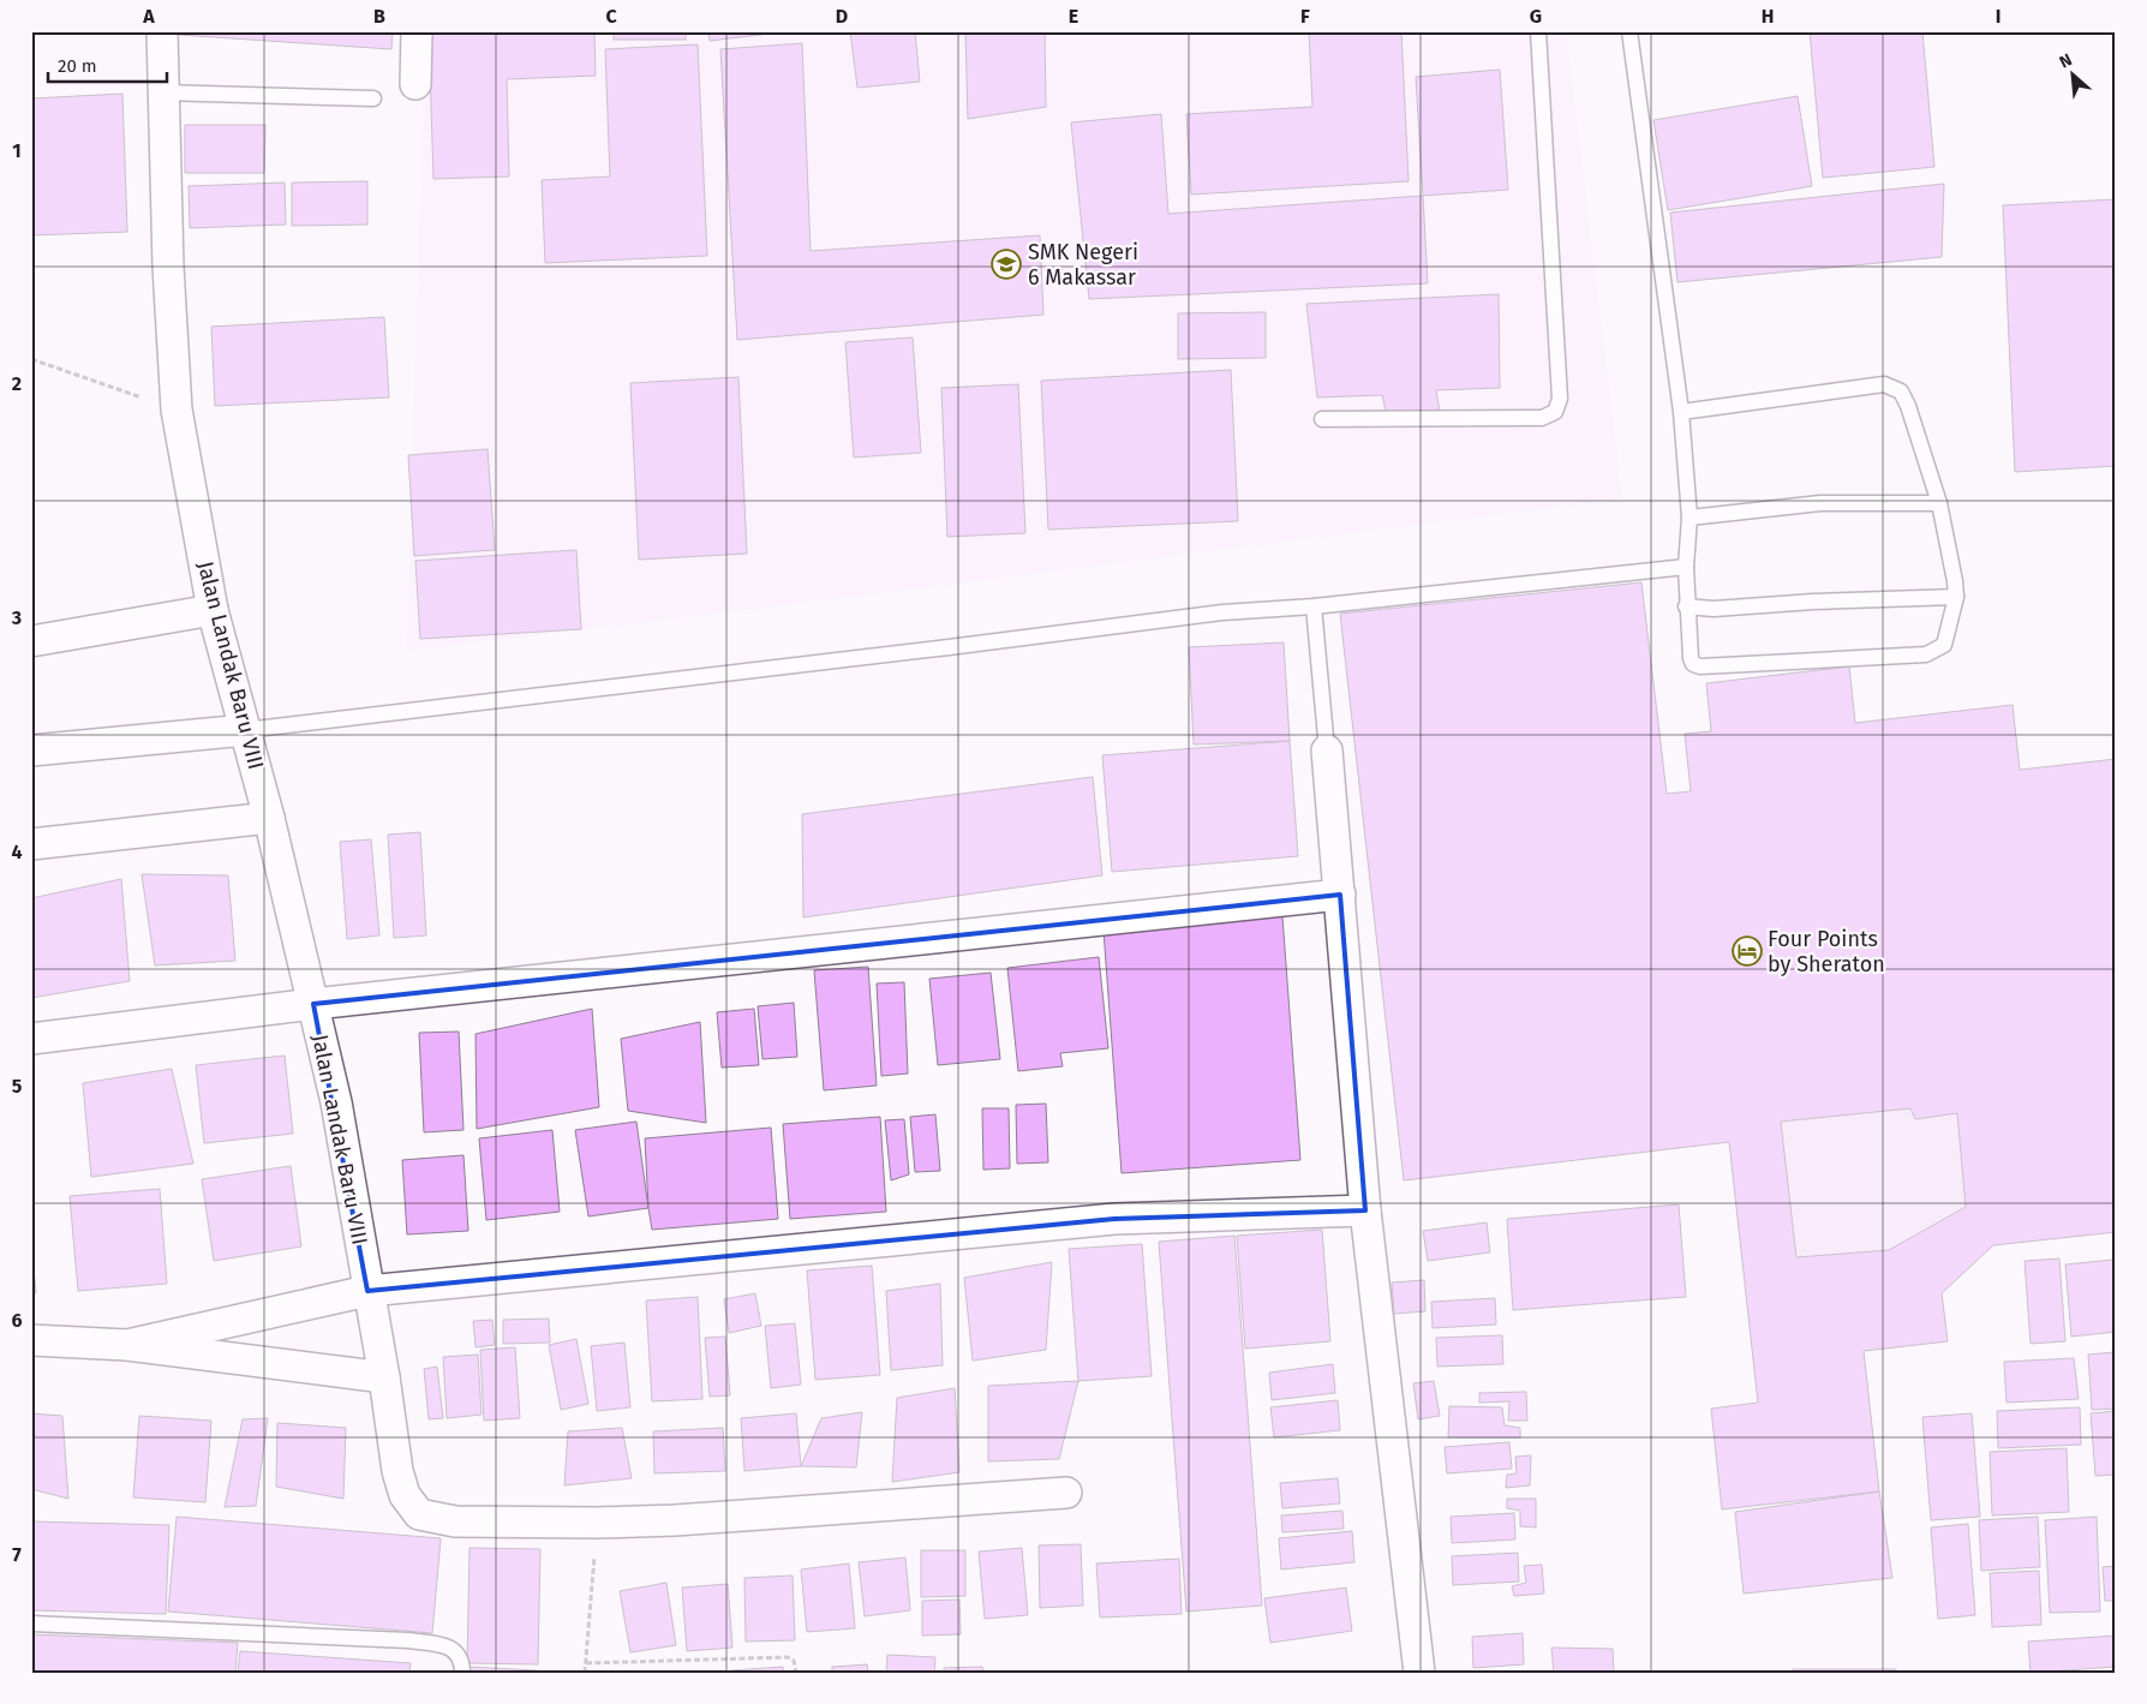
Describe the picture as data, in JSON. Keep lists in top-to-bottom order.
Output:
{
  "streets": {
    "street": ["Jalan Landak Baru VIII"]
  },
  "places": {
    "school or university": ["SMK Negeri 6 Makassar"],
    "hotel": ["Four Points by Sheraton"]
  },
  "scale_bar": "20 m",
  "north": "top left",
  "grid": {
    "columns": [
      "A",
      "B",
      "C",
      "D",
      "E",
      "F",
      "G",
      "H",
      "I"
    ],
    "rows": [
      "1",
      "2",
      "3",
      "4",
      "5",
      "6",
      "7"
    ]
  }
}
